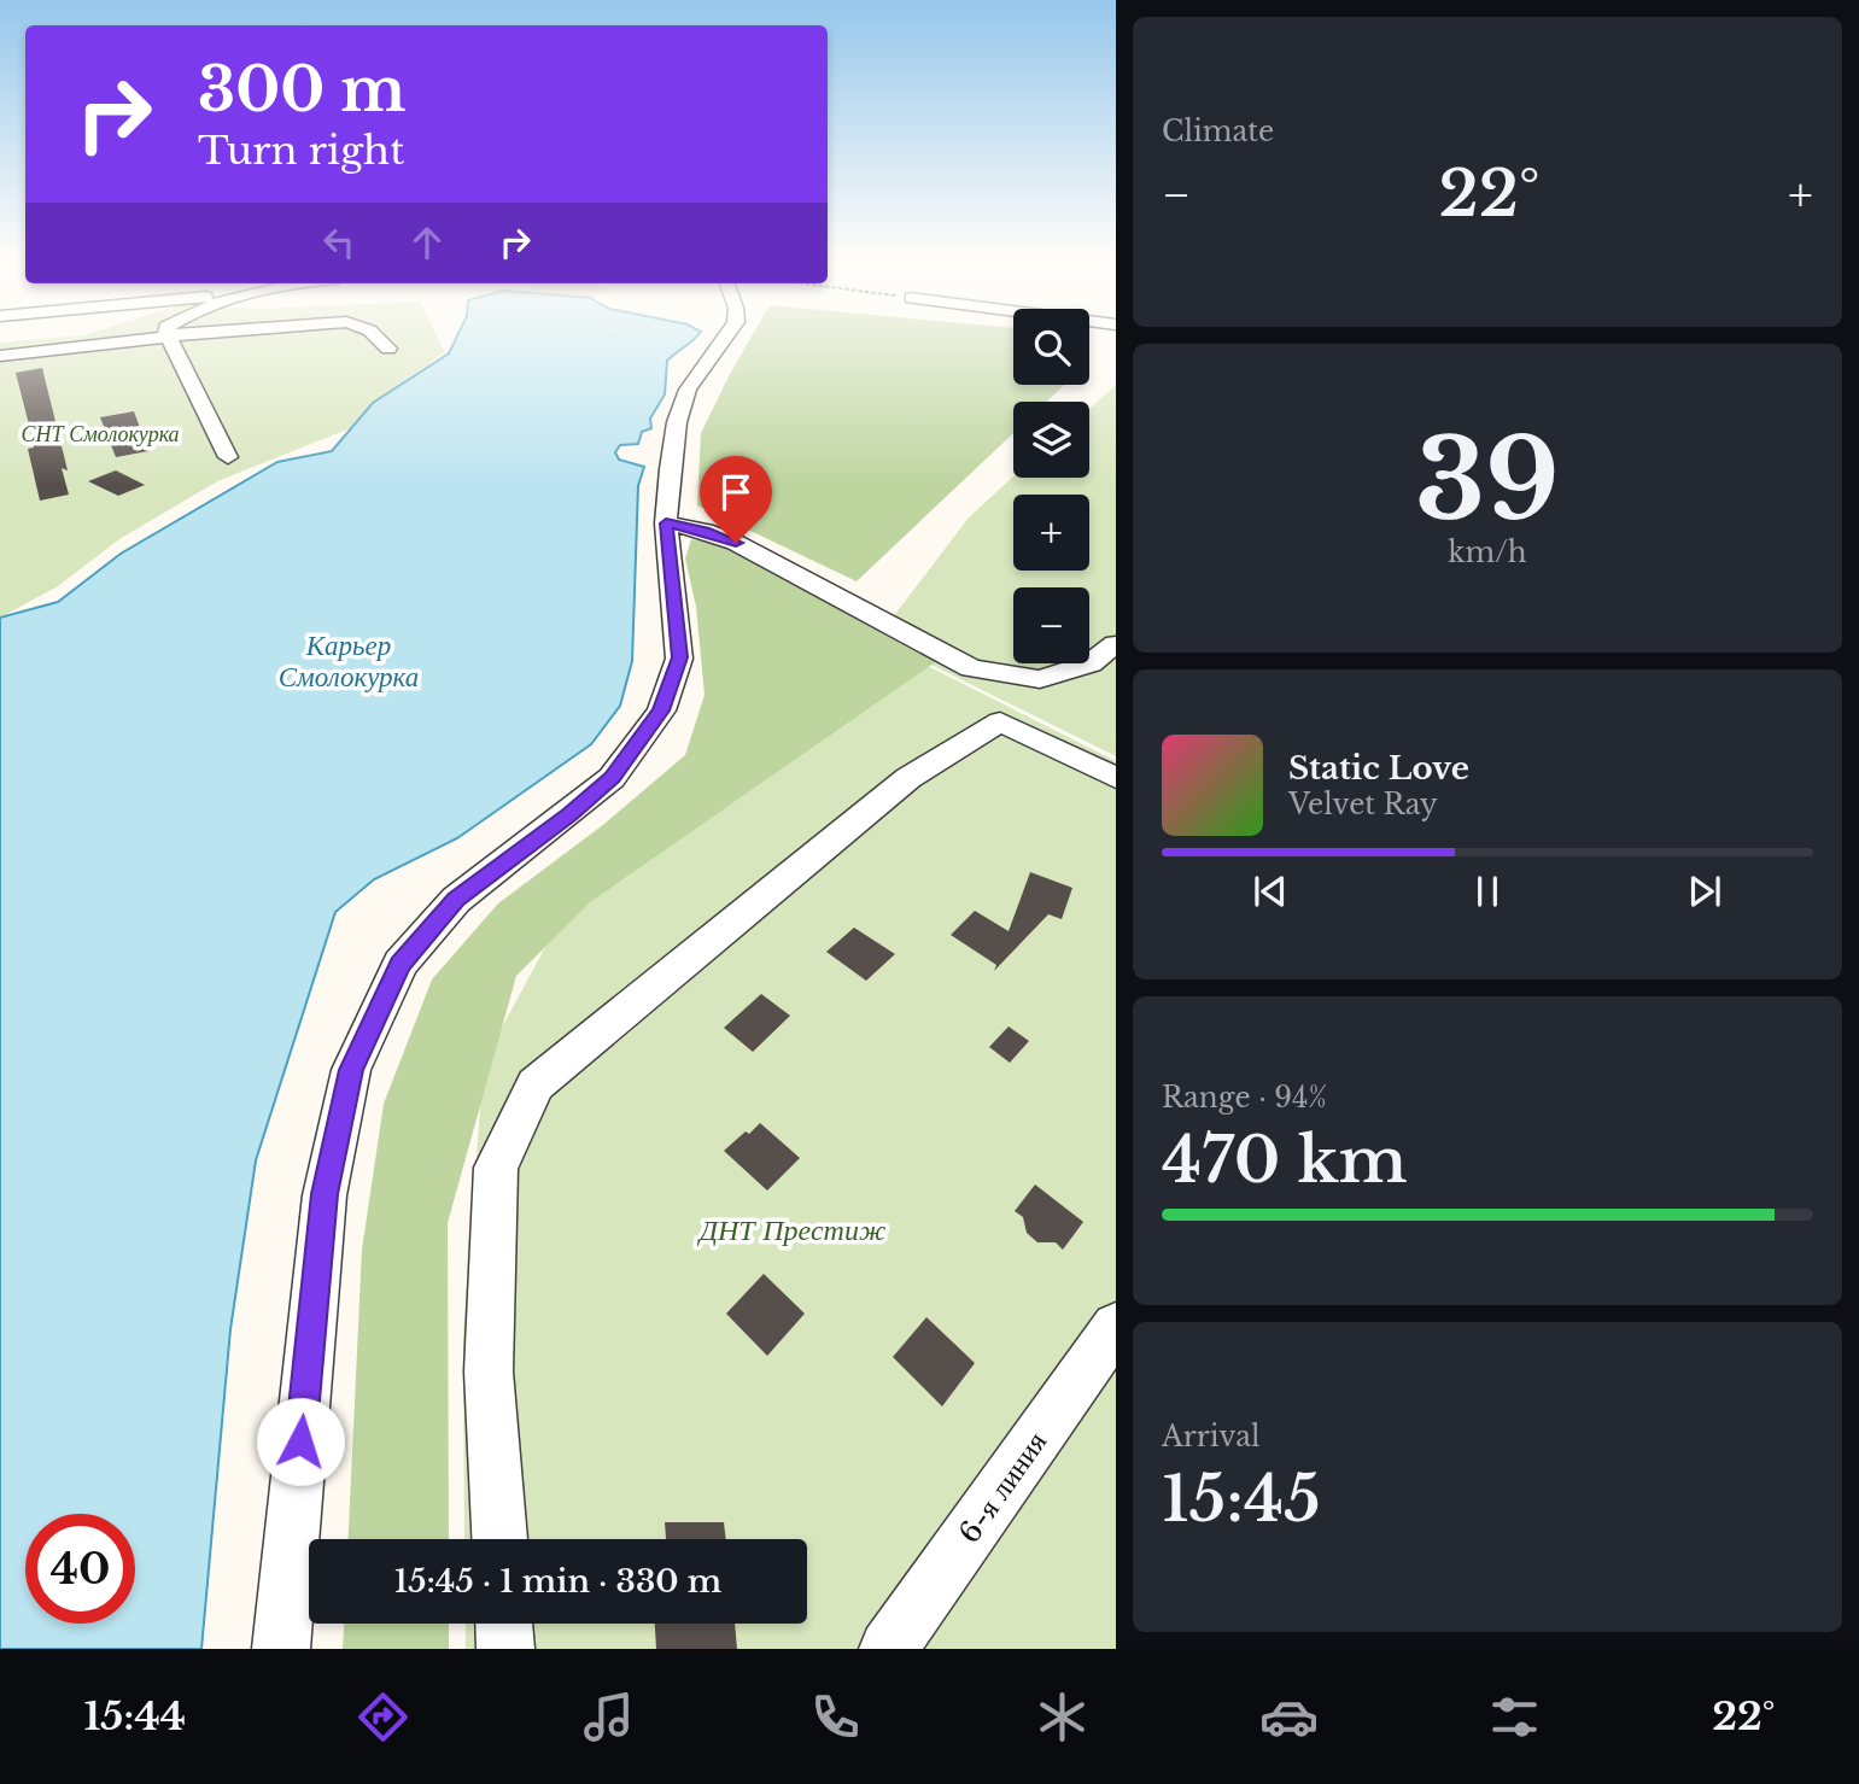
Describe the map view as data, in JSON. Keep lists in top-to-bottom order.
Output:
{
  "streets": {
    "street": ["6-я линия"]
  },
  "water": ["Карьер Смолокурка"],
  "parks": ["СНТ Смолокурка", "ДНТ Престиж"],
  "page": {
    "tile": [
      "Climate",
      ["39", "km/h"],
      ["Range · 94%", "470 km"],
      ["Arrival", "15:45"]
    ],
    "turn": ["300 m", "Turn right"],
    "heat": ["−", "22°", "+"],
    "map_buttons": ["+", "−"],
    "song": ["Static Love", "Velvet Ray"],
    "limit": "40",
    "trip": "15:45 · 1 min · 330 m",
    "tabs": ["15:44", "22°"]
  }
}
